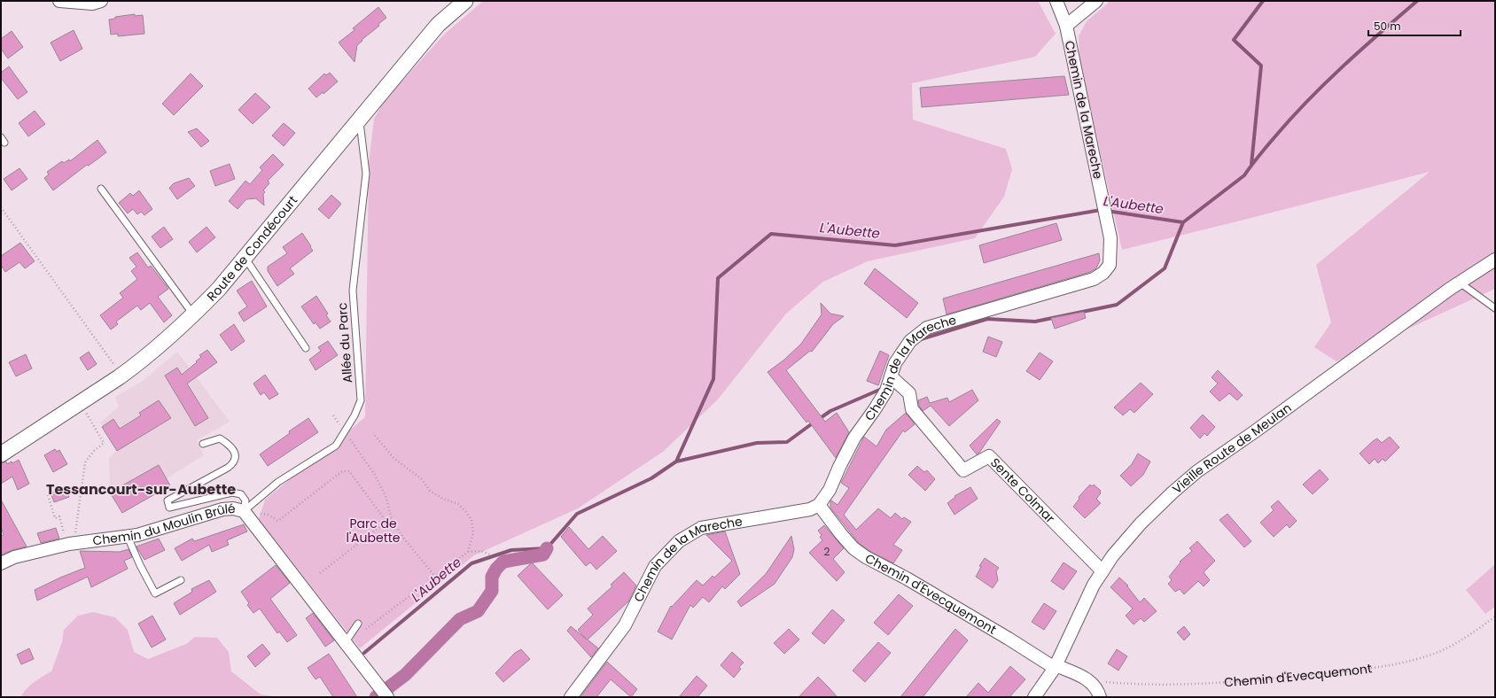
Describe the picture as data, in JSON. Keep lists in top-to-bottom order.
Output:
{
  "streets": {
    "street": [
      "Chemin de la Mareche",
      "Route de Condécourt",
      "Vieille Route de Meulan",
      "Sente Colmar",
      "Chemin du Moulin Brûlé",
      "Chemin d'Evecquemont"
    ],
    "lane": ["Allée du Parc"]
  },
  "crossings": [
    ["Chemin de la Mareche", "Sente Colmar"],
    ["Chemin de la Mareche", "Chemin d'Evecquemont"],
    ["Route de Condécourt", "Allée du Parc"],
    ["Allée du Parc", "Chemin du Moulin Brûlé"],
    ["Vieille Route de Meulan", "Sente Colmar"],
    ["Vieille Route de Meulan", "Chemin d'Evecquemont"]
  ],
  "districts": ["Tessancourt-sur-Aubette"],
  "water": ["L'Aubette"],
  "parks": ["Parc de l'Aubette"],
  "house_numbers": ["2"],
  "scale_bar": "50 m"
}
